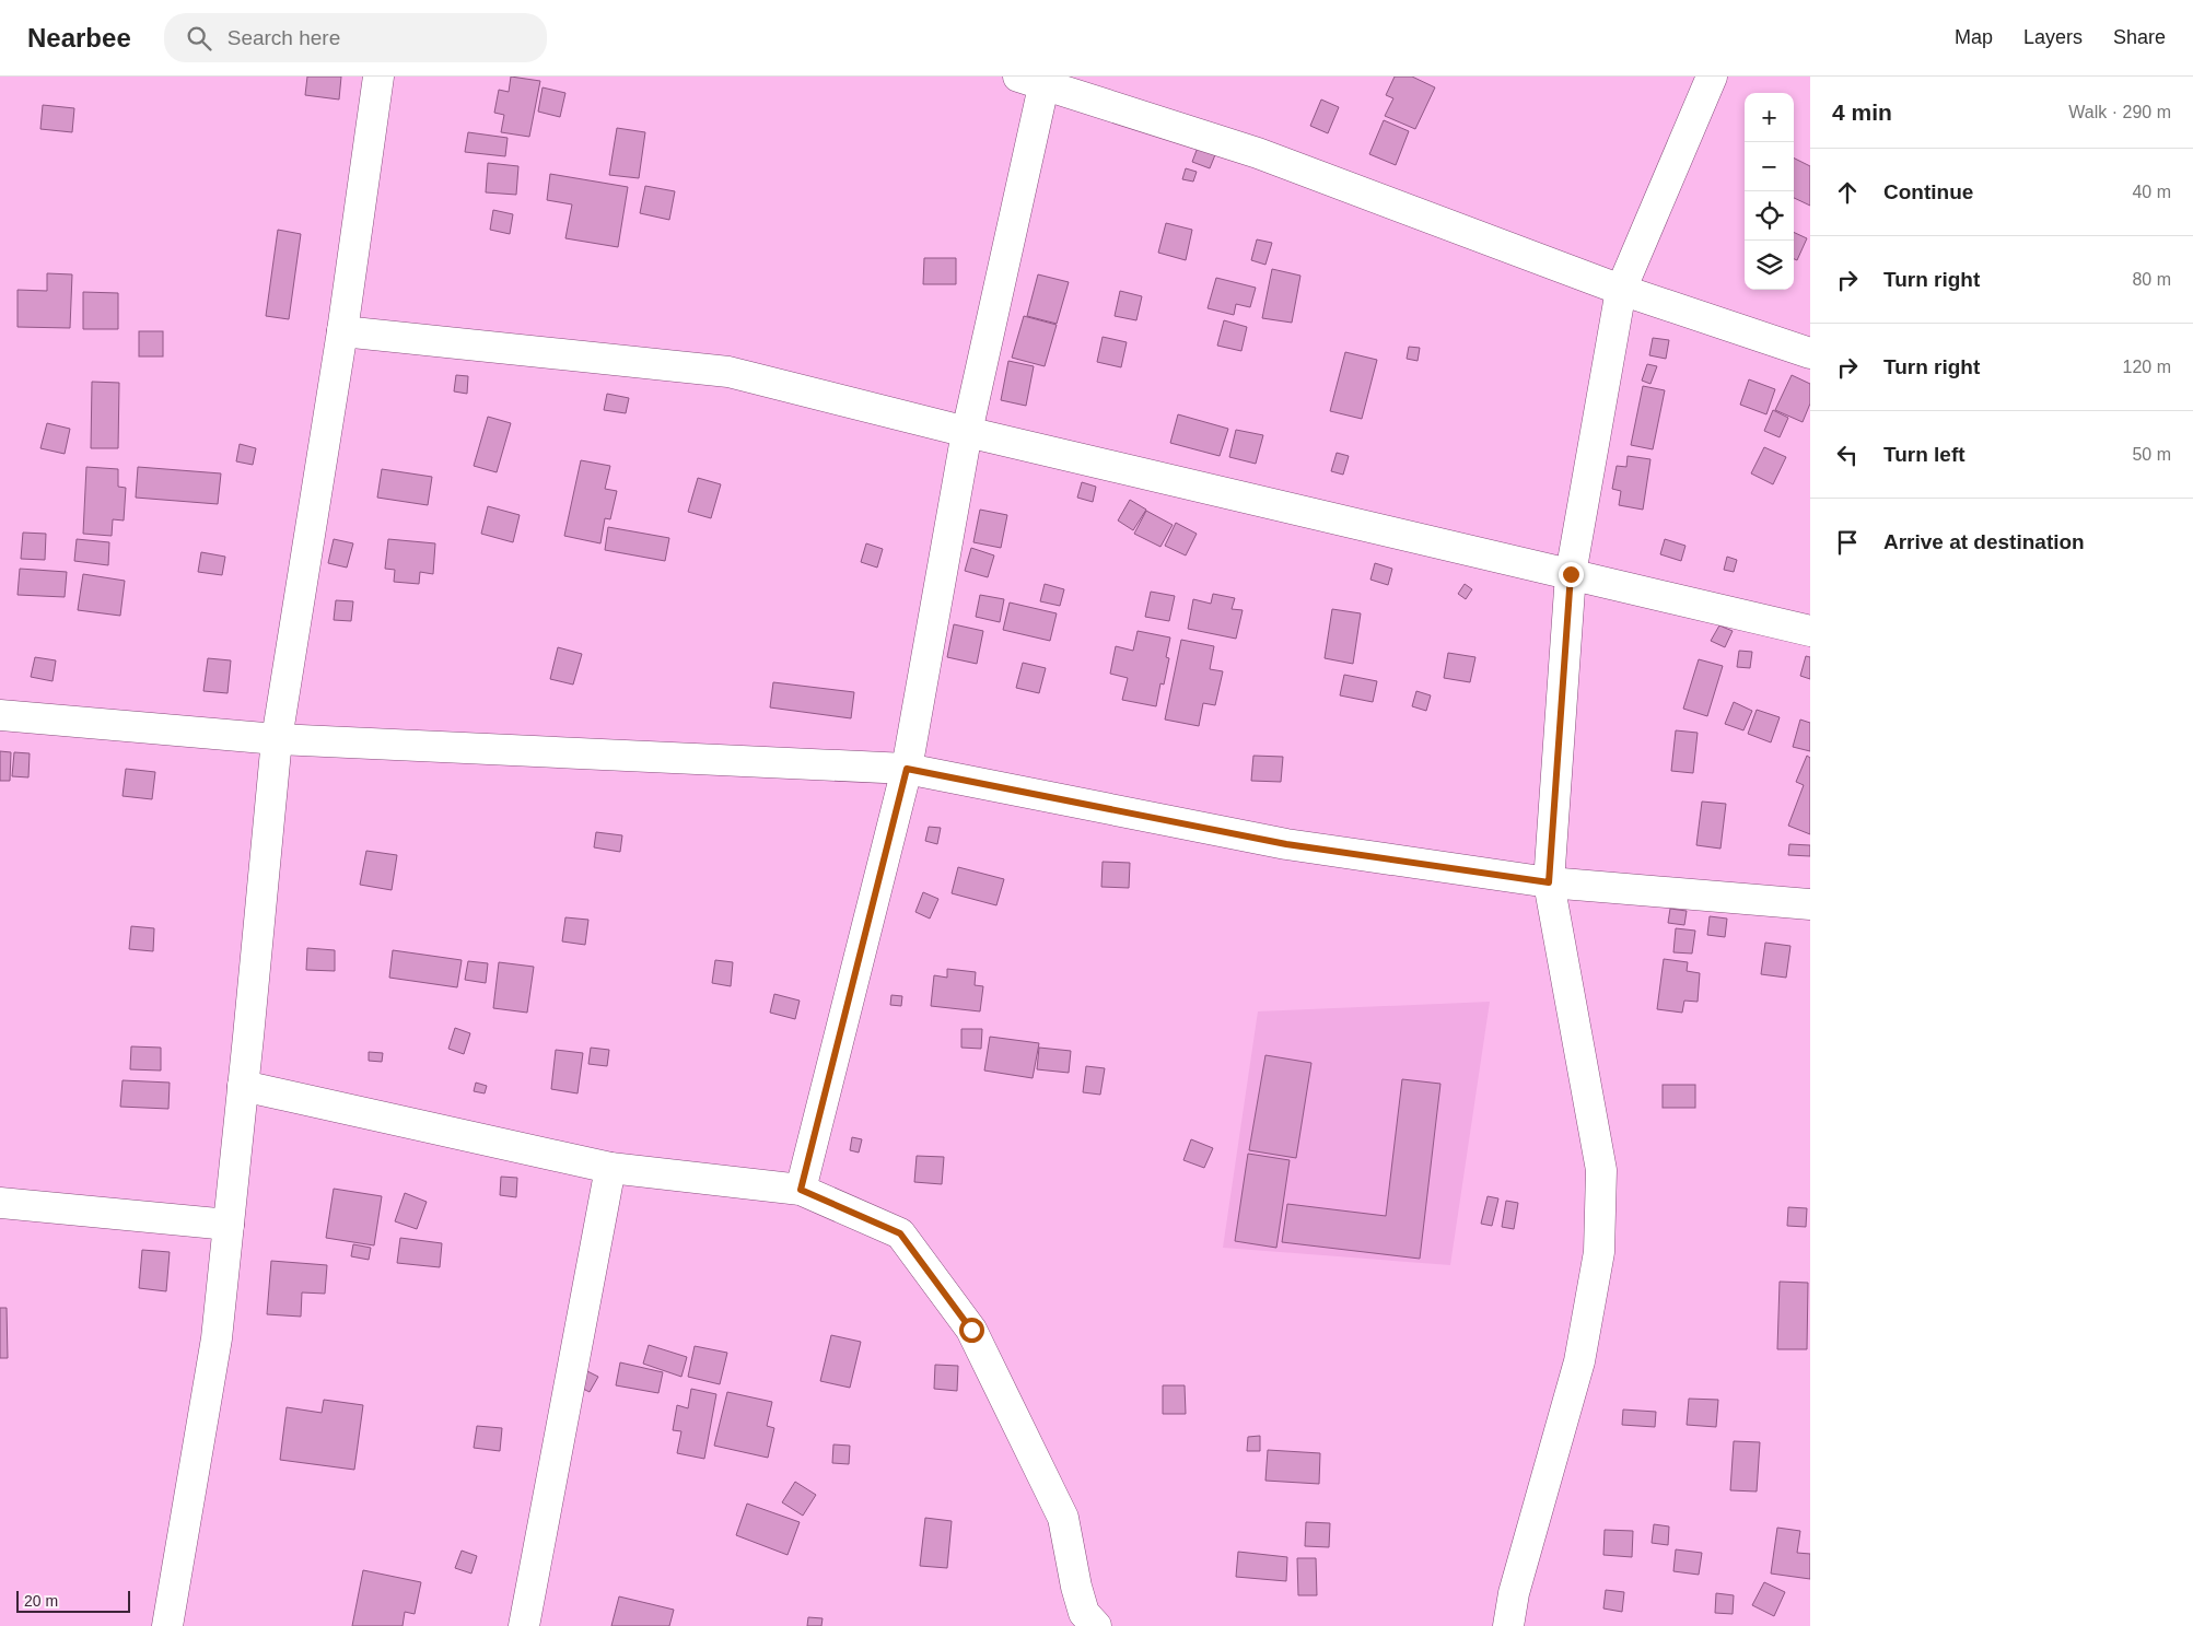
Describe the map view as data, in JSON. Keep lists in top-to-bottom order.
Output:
{
  "scale_bar": "20 m",
  "page": {
    "header": "Nearbee",
    "search": "Search here",
    "nav": ["Map", "Layers", "Share"],
    "heading": ["4 min", "Walk · 290 m"],
    "map_buttons": ["+", "−"],
    "list": [
      ["Continue", "40 m"],
      ["Turn right", "80 m"],
      ["Turn right", "120 m"],
      ["Turn left", "50 m"],
      "Arrive at destination"
    ],
    "scale": "20 m"
  }
}
